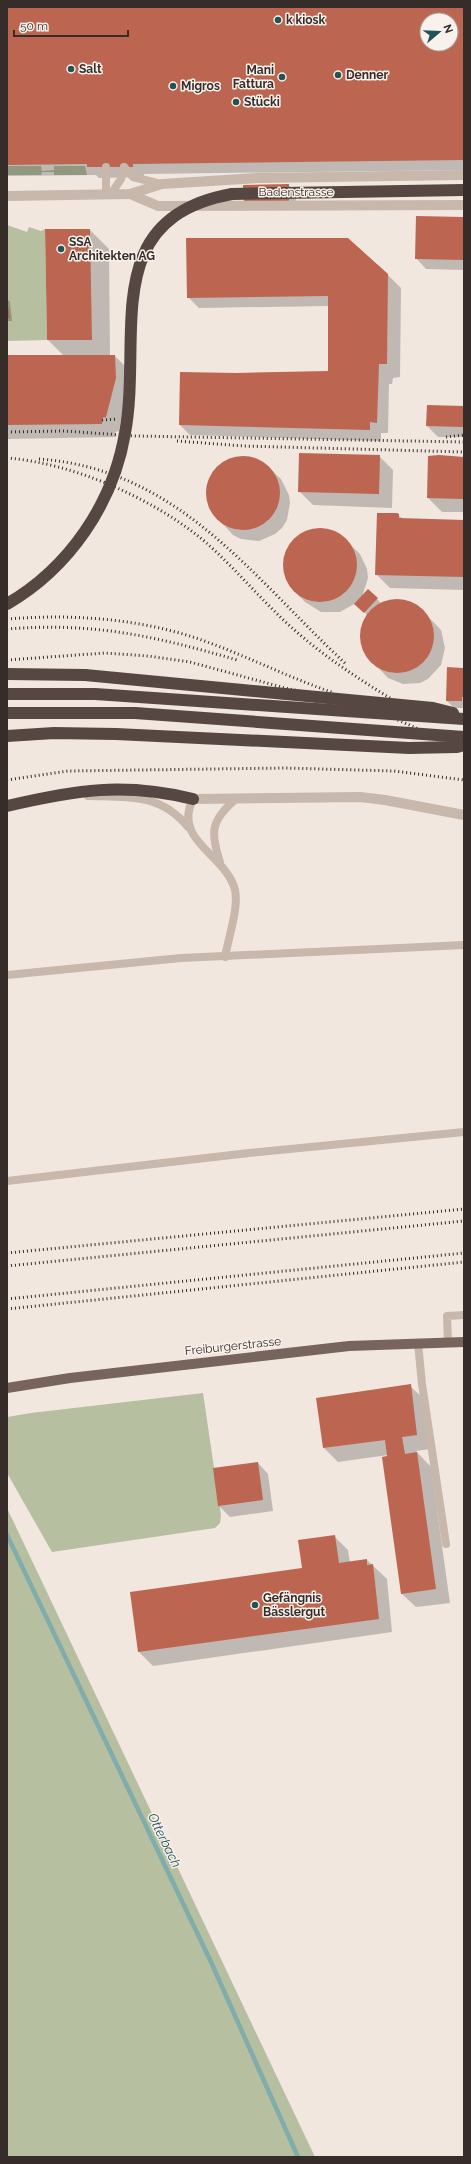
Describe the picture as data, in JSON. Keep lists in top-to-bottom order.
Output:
{
  "streets": {
    "main road": ["Freiburgerstrasse"],
    "street": ["Badenstrasse"]
  },
  "water": ["Otterbach"],
  "places": [
    "k kiosk",
    "Salt",
    "Denner",
    "Mani Fattura",
    "Migros",
    "Stücki",
    "SSA Architekten AG",
    "Gefängnis Bässlergut"
  ],
  "scale_bar": "50 m",
  "north": "right"
}
